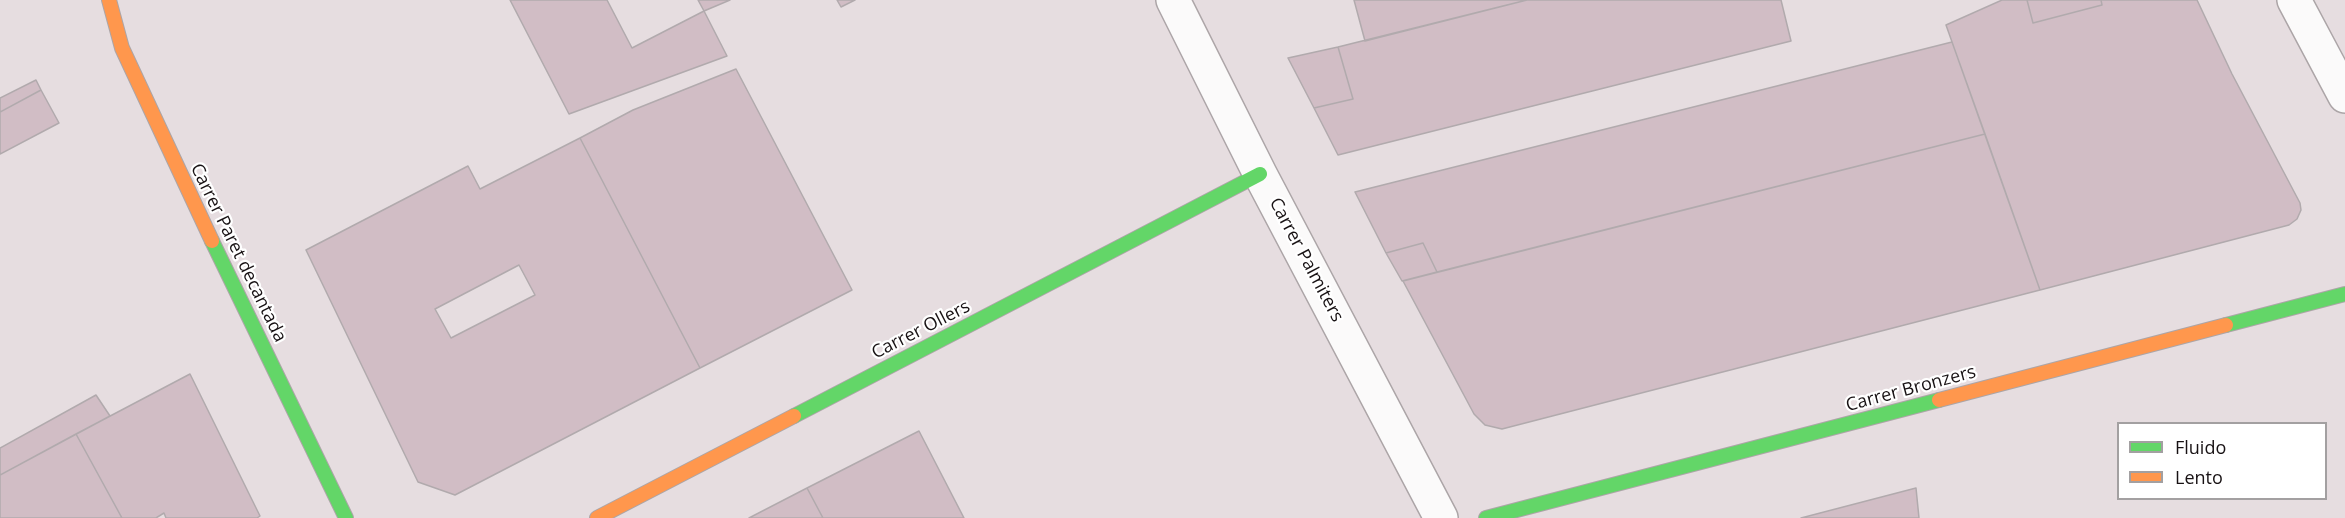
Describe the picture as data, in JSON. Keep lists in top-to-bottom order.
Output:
{
  "streets": {
    "street": [
      "Carrer Paret decantada",
      "Carrer Palmiters",
      "Carrer Ollers",
      "Carrer Bronzers"
    ]
  },
  "crossings": [
    ["Carrer Palmiters", "Carrer Ollers"]
  ],
  "legend": ["Fluido", "Lento"]
}
